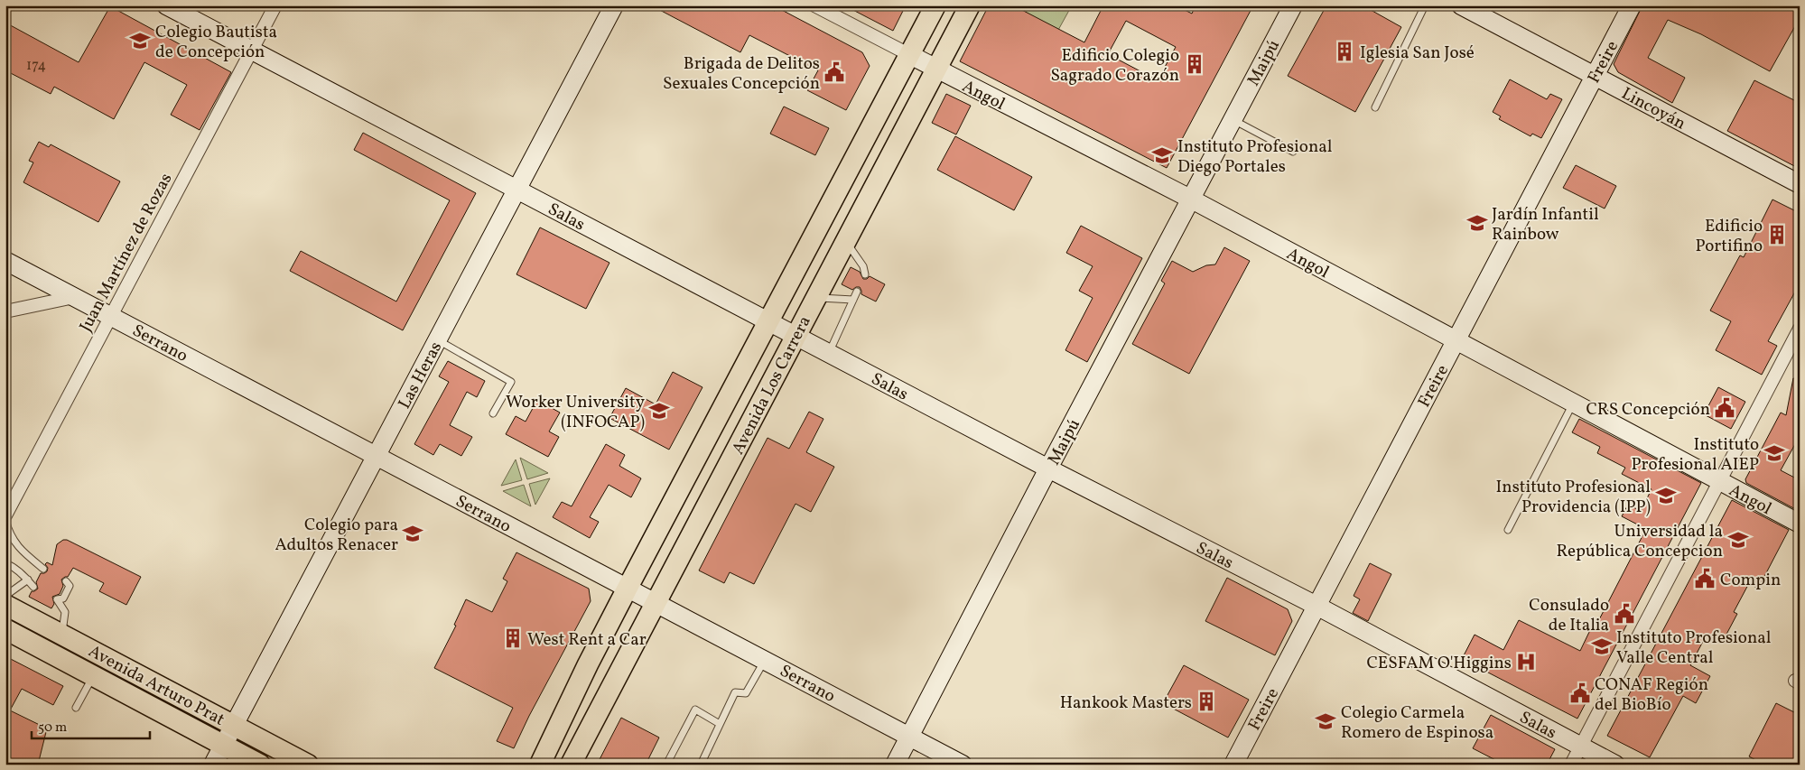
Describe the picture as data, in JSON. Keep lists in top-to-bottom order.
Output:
{
  "streets": {
    "main road": ["Avenida Los Carrera", "Avenida Arturo Prat"],
    "street": [
      "Freire",
      "Maipú",
      "Angol",
      "Lincoyán",
      "Salas",
      "Juan Martínez de Rozas",
      "Serrano",
      "Las Heras"
    ]
  },
  "crossings": [
    ["Freire", "Angol"],
    ["Freire", "Lincoyán"],
    ["Freire", "Salas"],
    ["Maipú", "Angol"],
    ["Maipú", "Salas"],
    ["Maipú", "Serrano"],
    ["Angol", "Avenida Los Carrera"],
    ["Salas", "Juan Martínez de Rozas"],
    ["Salas", "Las Heras"],
    ["Salas", "Avenida Los Carrera"],
    ["Juan Martínez de Rozas", "Serrano"],
    ["Serrano", "Las Heras"],
    ["Serrano", "Avenida Los Carrera"],
    ["Las Heras", "Avenida Arturo Prat"]
  ],
  "places": {
    "school or university": [
      "Colegio Bautista de Concepción",
      "Instituto Profesional Diego Portales",
      "Jardín Infantil Rainbow",
      "Worker University (INFOCAP)",
      "Instituto Profesional AIEP",
      "Instituto Profesional Providencia (IPP)",
      "Colegio para Adultos Renacer",
      "Universidad la República Concepcion",
      "Instituto Profesional Valle Central",
      "Colegio Carmela Romero de Espinosa"
    ],
    "building": [
      "Iglesia San José",
      "Edificio Colegio Sagrado Corazón",
      "Edificio Portifino",
      "West Rent a Car",
      "Hankook Masters"
    ],
    "public building": [
      "Brigada de Delitos Sexuales Concepción",
      "CRS Concepción",
      "Compin",
      "Consulado de Italia",
      "CONAF Región del BioBío"
    ],
    "hospital": ["CESFAM O'Higgins"]
  },
  "house_numbers": ["174"],
  "scale_bar": "50 m"
}
